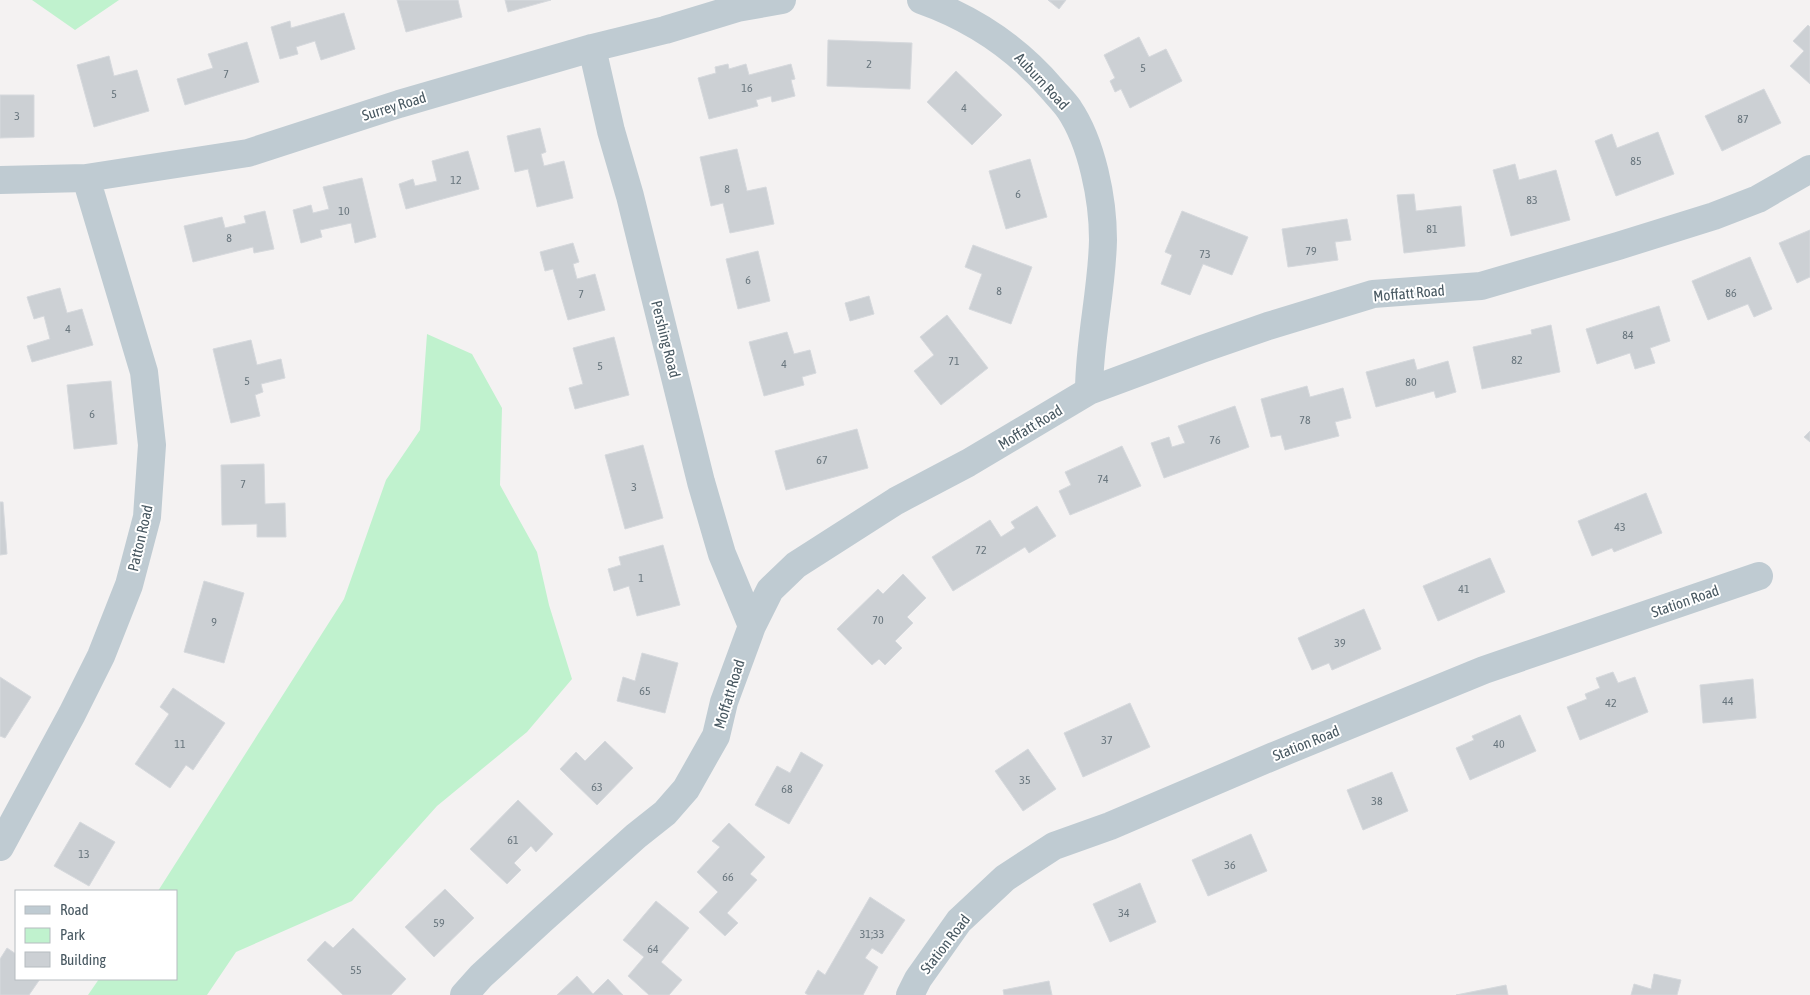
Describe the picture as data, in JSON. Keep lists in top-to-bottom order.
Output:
{
  "streets": {
    "street": [
      "Auburn Road",
      "Surrey Road",
      "Moffatt Road",
      "Pershing Road",
      "Patton Road",
      "Station Road"
    ]
  },
  "crossings": [
    ["Auburn Road", "Moffatt Road"],
    ["Surrey Road", "Pershing Road"],
    ["Surrey Road", "Patton Road"],
    ["Moffatt Road", "Pershing Road"]
  ],
  "house_numbers": [
    "2",
    "5",
    "7",
    "16",
    "5",
    "4",
    "3",
    "87",
    "85",
    "12",
    "8",
    "6",
    "83",
    "10",
    "81",
    "8",
    "79",
    "73",
    "6",
    "8",
    "86",
    "7",
    "4",
    "84",
    "82",
    "71",
    "4",
    "5",
    "5",
    "80",
    "6",
    "78",
    "76",
    "67",
    "74",
    "7",
    "3",
    "43",
    "72",
    "1",
    "41",
    "70",
    "9",
    "39",
    "65",
    "44",
    "42",
    "37",
    "11",
    "40",
    "35",
    "63",
    "68",
    "38",
    "61",
    "13",
    "36",
    "66",
    "34",
    "59",
    "31;33",
    "64",
    "55"
  ],
  "legend": ["Road", "Park", "Building"]
}
